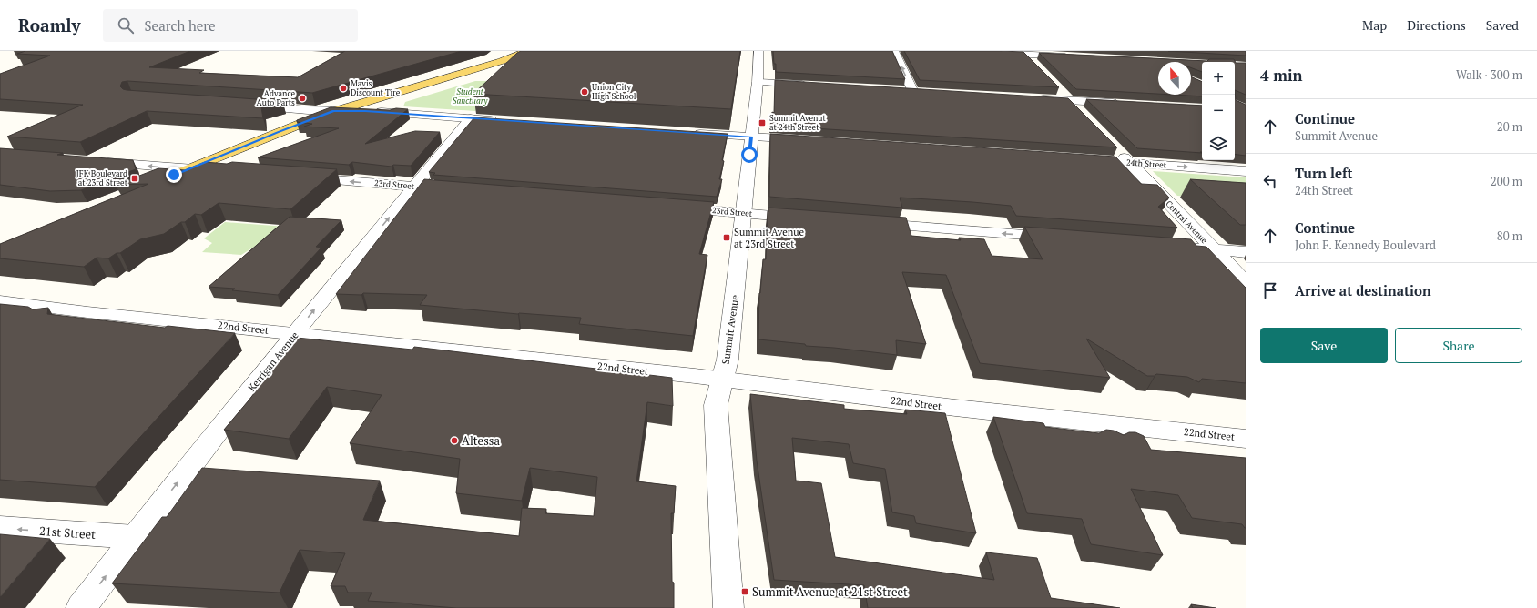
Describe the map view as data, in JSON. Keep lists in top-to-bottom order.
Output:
{
  "streets": {
    "street": [
      "24th Street",
      "23rd Street",
      "Central Avenue",
      "22nd Street",
      "Summit Avenue",
      "Kerrigan Avenue",
      "21st Street"
    ]
  },
  "crossings": [
    ["24th Street", "Central Avenue"],
    ["23rd Street", "Summit Avenue"],
    ["23rd Street", "Kerrigan Avenue"],
    ["22nd Street", "Summit Avenue"],
    ["22nd Street", "Kerrigan Avenue"],
    ["Kerrigan Avenue", "21st Street"]
  ],
  "one_way": ["Kerrigan Avenue", "21st Street"],
  "parks": ["Student Sanctuary"],
  "places": {
    "other": [
      "Mavis Discount Tire",
      "Union City High School",
      "Advance Auto Parts",
      "Altessa"
    ],
    "transit": [
      "Summit Avenut at 24th Street",
      "JFK Boulevard at 23rd Street",
      "Summit Avenue at 23rd Street",
      "Summit Avenue at 21st Street"
    ]
  },
  "north": "top",
  "page": {
    "header": "Roamly",
    "search": "Search here",
    "nav": ["Map", "Directions", "Saved"],
    "heading": ["4 min", "Walk · 300 m"],
    "map_buttons": ["+", "−"],
    "list": [
      ["Continue", "Summit Avenue", "20 m"],
      ["Turn left", "24th Street", "200 m"],
      ["Continue", "John F. Kennedy Boulevard", "80 m"],
      "Arrive at destination"
    ],
    "buttons": ["Save", "Share"]
  }
}
